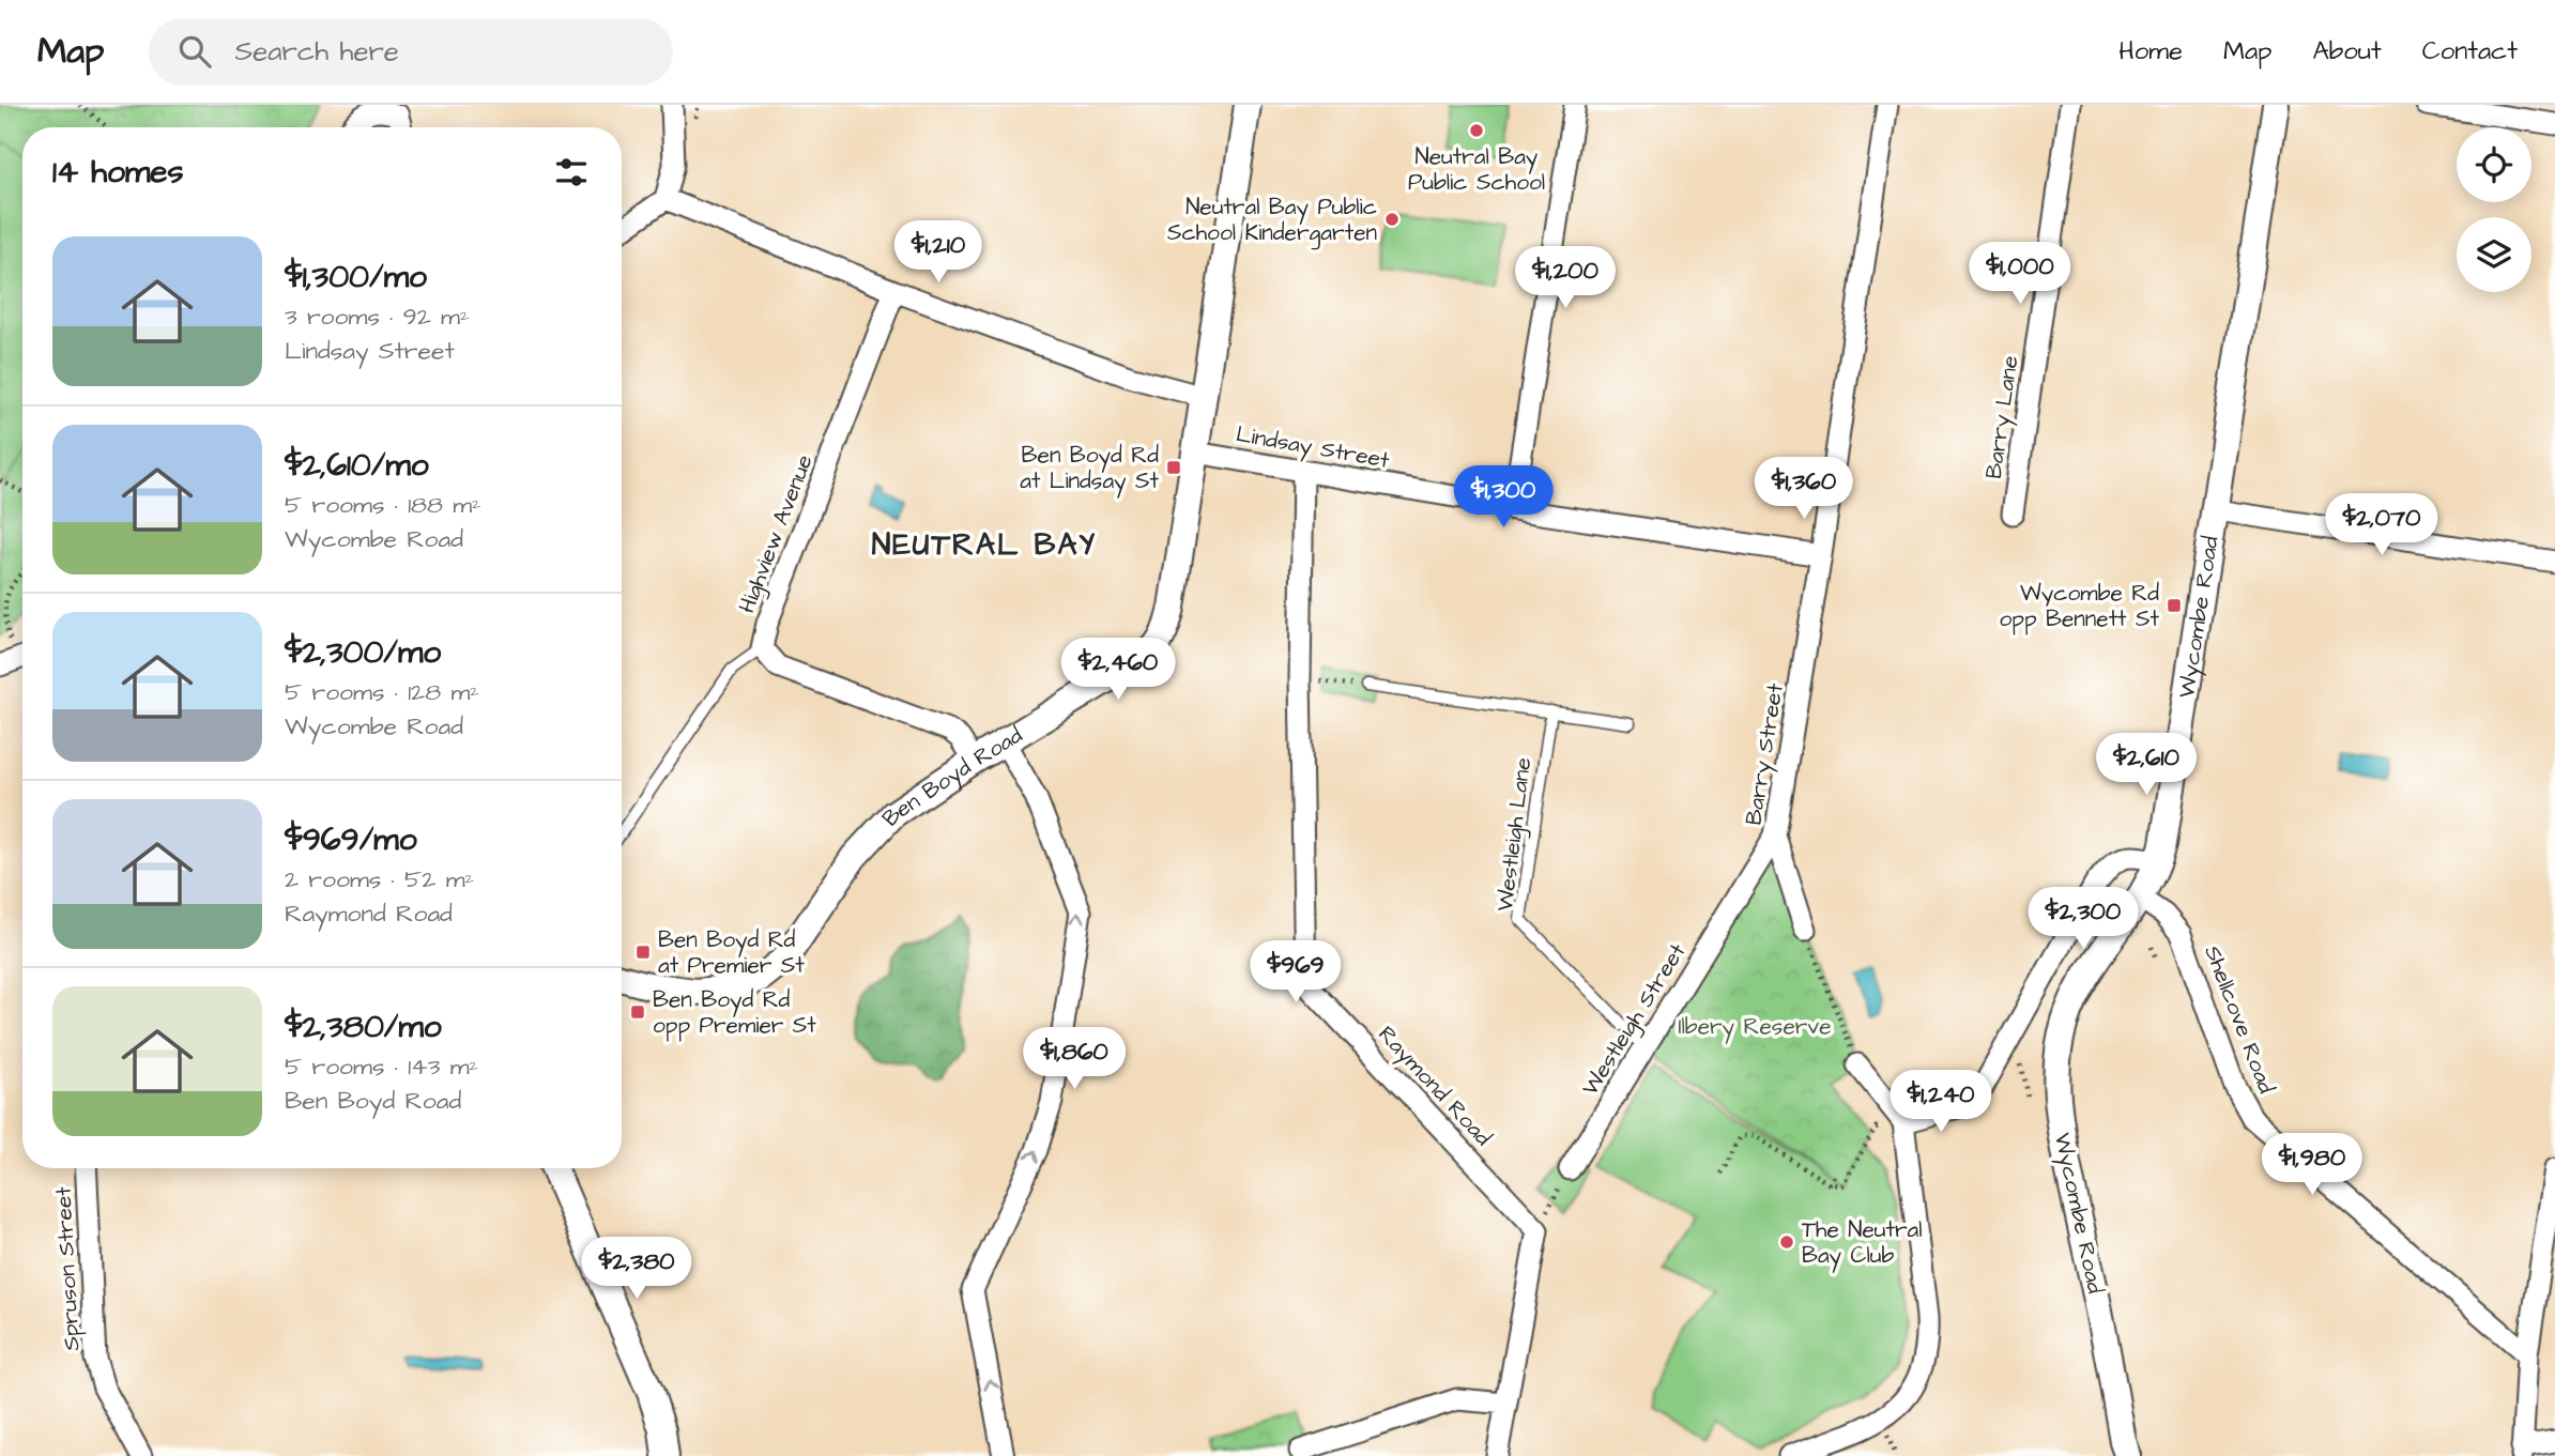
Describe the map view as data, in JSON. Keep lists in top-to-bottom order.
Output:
{
  "streets": {
    "street": [
      "Barry Lane",
      "Lindsay Street",
      "Highview Avenue",
      "Wycombe Road",
      "Barry Street",
      "Ben Boyd Road",
      "Westleigh Street",
      "Shellcove Road",
      "Raymond Road",
      "Spruson Street"
    ],
    "lane": ["Westleigh Lane"]
  },
  "crossings": [
    ["Lindsay Street", "Barry Street"],
    ["Lindsay Street", "Ben Boyd Road"],
    ["Lindsay Street", "Raymond Road"],
    ["Highview Avenue", "Ben Boyd Road"],
    ["Wycombe Road", "Shellcove Road"],
    ["Barry Street", "Westleigh Street"],
    ["Westleigh Lane", "Westleigh Street"]
  ],
  "districts": ["NEUTRAL BAY"],
  "parks": ["Ilbery Reserve"],
  "places": {
    "other": ["Neutral Bay Public School", "Neutral Bay Public School Kindergarten", "The Neutral Bay Club"],
    "transit": [
      "Ben Boyd Rd at Lindsay St",
      "Wycombe Rd opp Bennett St",
      "Ben Boyd Rd at Premier St",
      "Ben Boyd Rd opp Premier St"
    ]
  },
  "page": {
    "header": "Map",
    "search": "Search here",
    "nav": [
      "Home",
      "Map",
      "About",
      "Contact"
    ],
    "heading": "14 homes",
    "list": [
      {
        "name": "$1,300/mo",
        "note": "3 rooms · 92 m² · Lindsay Street"
      },
      {
        "name": "$2,610/mo",
        "note": "5 rooms · 188 m² · Wycombe Road"
      },
      {
        "name": "$2,300/mo",
        "note": "5 rooms · 128 m² · Wycombe Road"
      },
      {
        "name": "$969/mo",
        "note": "2 rooms · 52 m² · Raymond Road"
      },
      {
        "name": "$2,380/mo",
        "note": "5 rooms · 143 m² · Ben Boyd Road"
      }
    ],
    "price": [
      "$1,210",
      "$1,000",
      "$1,200",
      "$1,360",
      "$1,300",
      "$2,070",
      "$2,460",
      "$2,610",
      "$2,300",
      "$969",
      "$1,860",
      "$1,240",
      "$1,980",
      "$2,380"
    ]
  }
}
